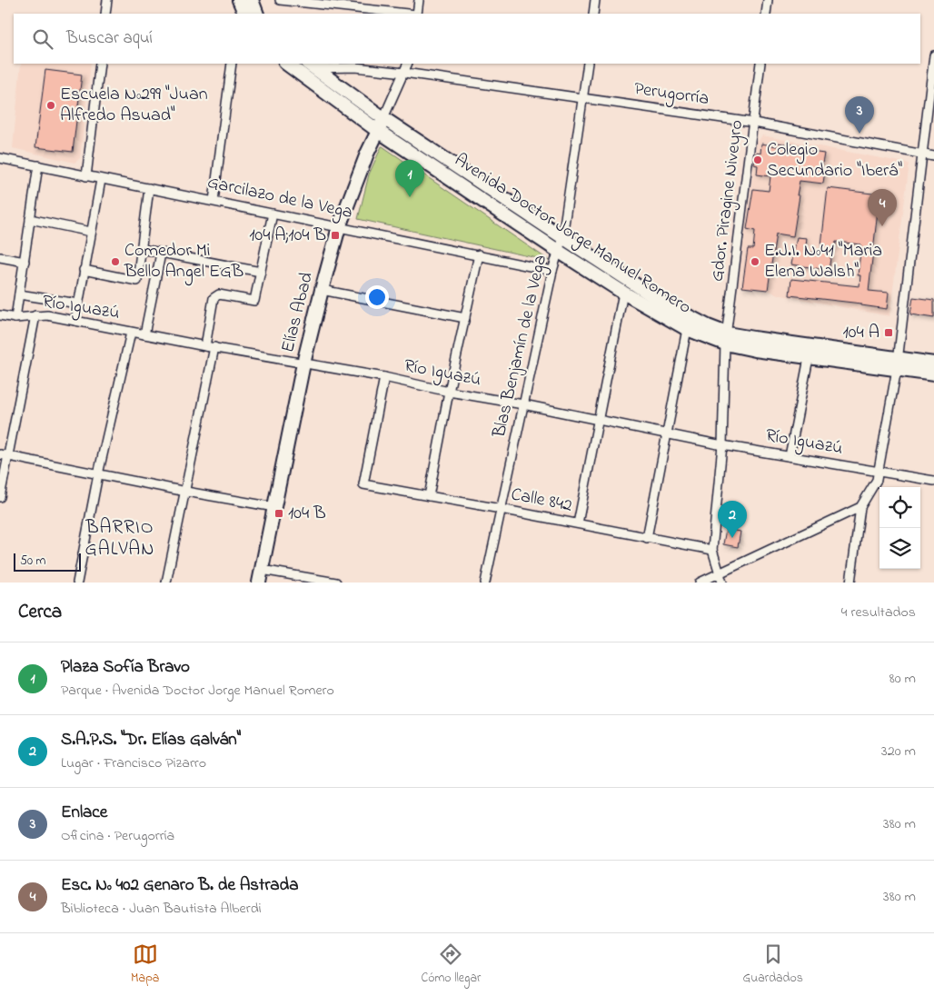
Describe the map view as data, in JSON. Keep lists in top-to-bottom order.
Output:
{
  "streets": {
    "main road": ["Avenida Doctor Jorge Manuel Romero", "Elías Abad"],
    "street": [
      "Perugorría",
      "Garcilazo de la Vega",
      "Gdor. Piragine Niveyro",
      "Río Iguazú",
      "Blas Benjamín de la Vega",
      "Calle 842"
    ]
  },
  "crossings": [
    ["Perugorría", "Gdor. Piragine Niveyro"],
    ["Perugorría", "Avenida Doctor Jorge Manuel Romero"],
    ["Perugorría", "Elías Abad"],
    ["Perugorría", "Blas Benjamín de la Vega"],
    ["Garcilazo de la Vega", "Elías Abad"],
    ["Garcilazo de la Vega", "Blas Benjamín de la Vega"],
    ["Gdor. Piragine Niveyro", "Avenida Doctor Jorge Manuel Romero"],
    ["Gdor. Piragine Niveyro", "Río Iguazú"],
    ["Gdor. Piragine Niveyro", "Calle 842"],
    ["Avenida Doctor Jorge Manuel Romero", "Elías Abad"],
    ["Avenida Doctor Jorge Manuel Romero", "Blas Benjamín de la Vega"],
    ["Río Iguazú", "Elías Abad"],
    ["Río Iguazú", "Blas Benjamín de la Vega"],
    ["Río Iguazú", "Calle 842"],
    ["Blas Benjamín de la Vega", "Calle 842"]
  ],
  "districts": ["BARRIO GALVAN"],
  "places": {
    "other": [
      "Escuela Nº299 \"Juan Alfredo Asuad\"",
      "Colegio Secundario \"Iberá\"",
      "Comedor Mi Bello Angel EGB",
      "E.J.I. Nº41 \"Maria Elena Walsh\""
    ],
    "transit": ["104 A;104 B", "104 A", "104 B"]
  },
  "scale_bar": "50 m",
  "page": {
    "search": "Buscar aquí",
    "pins": [
      "3",
      "1",
      "4",
      "2"
    ],
    "scale": "50 m",
    "heading": ["Cerca", "4 resultados"],
    "list": [
      {
        "mark": "1",
        "name": "Plaza Sofía Bravo",
        "note": "Parque · Avenida Doctor Jorge Manuel Romero",
        "value": "80 m"
      },
      {
        "mark": "2",
        "name": "S.A.P.S. \"Dr. Elías Galván\"",
        "note": "Lugar · Francisco Pizarro",
        "value": "320 m"
      },
      {
        "mark": "3",
        "name": "Enlace",
        "note": "Oficina · Perugorría",
        "value": "380 m"
      },
      {
        "mark": "4",
        "name": "Esc. Nº 402 Genaro B. de Astrada",
        "note": "Biblioteca · Juan Bautista Alberdi",
        "value": "380 m"
      }
    ],
    "nav": ["Mapa", "Cómo llegar", "Guardados"]
  }
}
